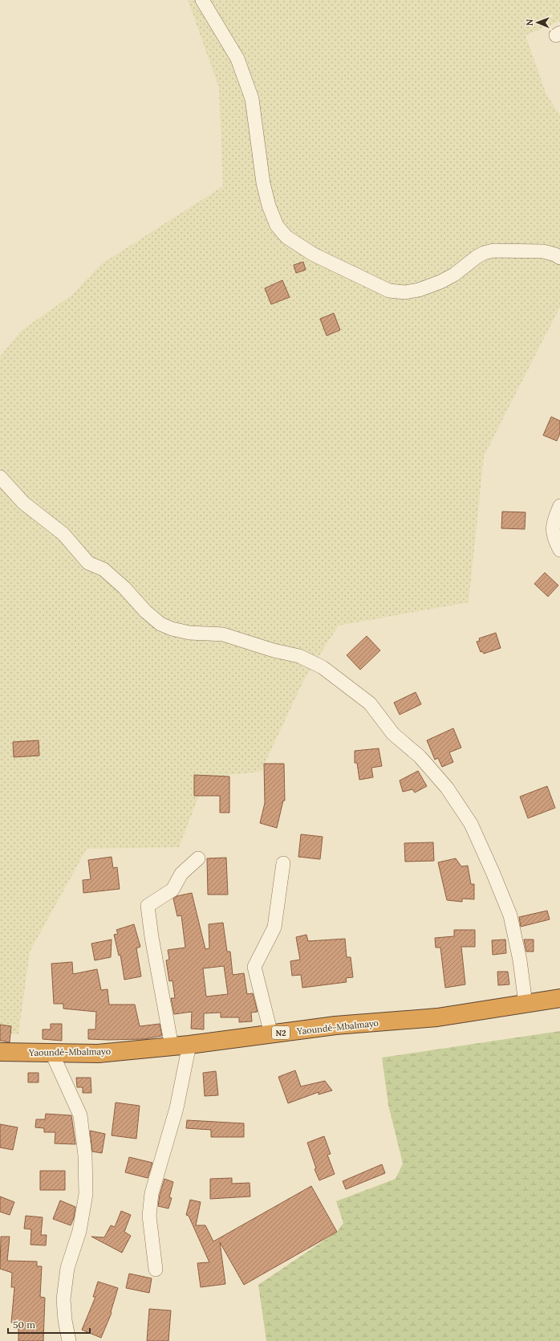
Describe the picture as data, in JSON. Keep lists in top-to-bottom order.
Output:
{
  "streets": {
    "highway": ["Yaoundé-Mbalmayo", "N2"]
  },
  "scale_bar": "50 m",
  "north": "left"
}
